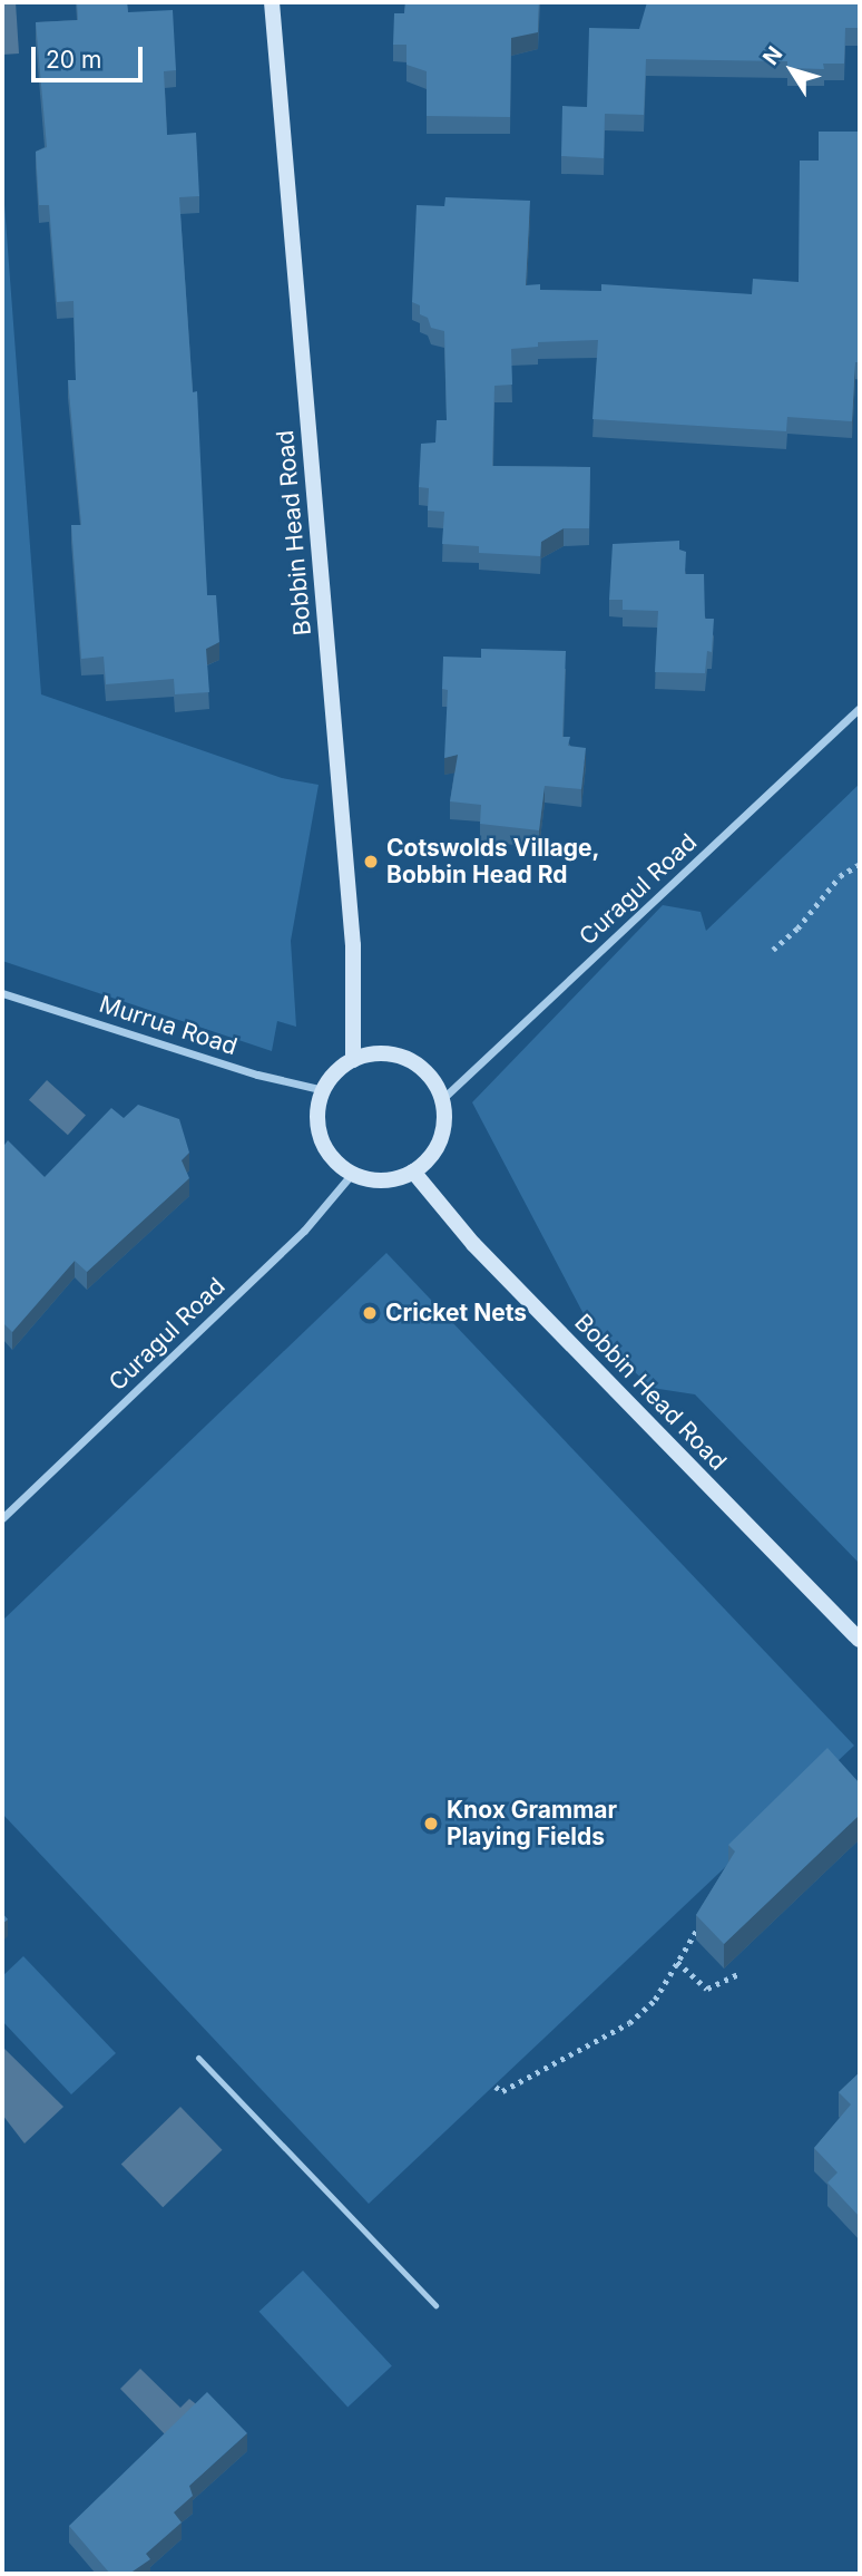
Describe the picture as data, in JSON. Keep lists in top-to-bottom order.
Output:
{
  "streets": {
    "main road": ["Bobbin Head Road"],
    "street": ["Curagul Road", "Murrua Road"]
  },
  "crossings": [
    ["Bobbin Head Road", "Curagul Road"],
    ["Bobbin Head Road", "Murrua Road"],
    ["Curagul Road", "Murrua Road"]
  ],
  "places": ["Cotswolds Village, Bobbin Head Rd", "Cricket Nets", "Knox Grammar Playing Fields"],
  "scale_bar": "20 m",
  "north": "top left"
}
